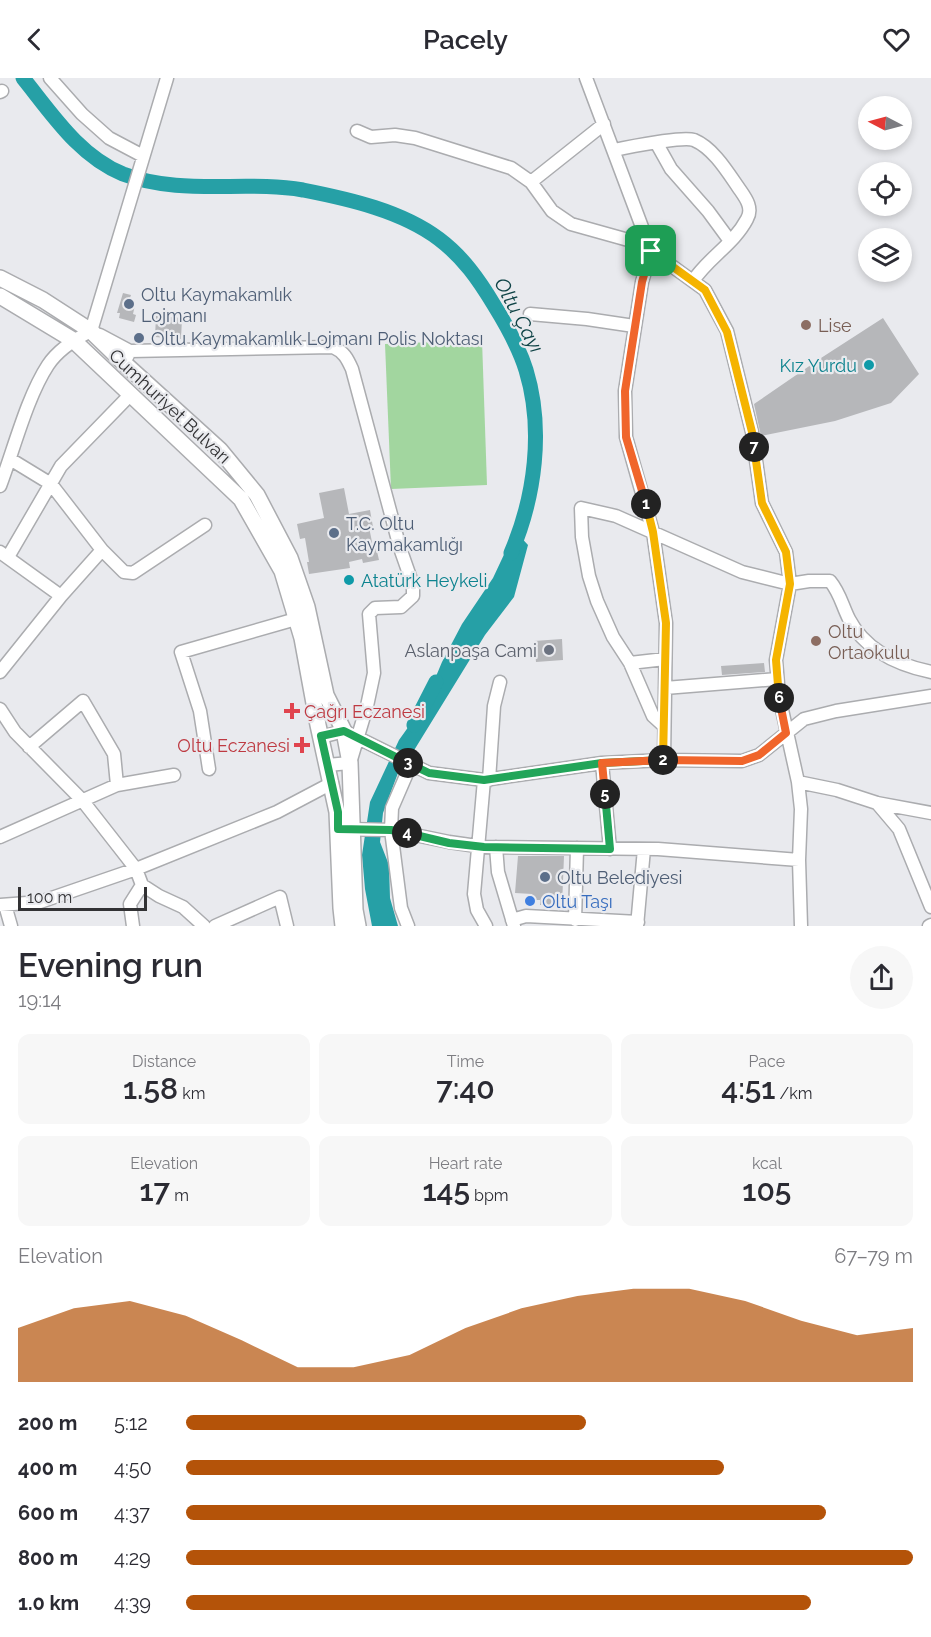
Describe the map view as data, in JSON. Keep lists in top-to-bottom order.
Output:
{
  "streets": {
    "main road": ["Cumhuriyet Bulvarı"]
  },
  "water": ["Oltu Çayı"],
  "places": {
    "other": [
      "Oltu Kaymakamlık Lojmanı",
      "Lise",
      "Oltu Kaymakamlık Lojmanı Polis Noktası",
      "Kız Yurdu",
      "T.C. Oltu Kaymakamlığı",
      "Atatürk Heykeli",
      "Oltu Ortaokulu",
      "Aslanpaşa Cami",
      "Oltu Belediyesi",
      "Oltu Taşı"
    ],
    "health": ["Çağrı Eczanesi", "Oltu Eczanesi"]
  },
  "scale_bar": "100 m",
  "north": "left",
  "page": {
    "header": "Pacely",
    "pins": [
      "7",
      "1",
      "6",
      "2",
      "3",
      "5",
      "4"
    ],
    "scale": "100 m",
    "heading": ["Evening run", "19:14"],
    "stats": [
      ["Distance", "1.58 km"],
      ["Time", "7:40"],
      ["Pace", "4:51 /km"],
      ["Elevation", "17 m"],
      ["Heart rate", "145 bpm"],
      ["kcal", "105"]
    ],
    "chart": ["Elevation", "67–79 m"],
    "list": [
      {
        "name": "200 m",
        "note": "5:12"
      },
      {
        "name": "400 m",
        "note": "4:50"
      },
      {
        "name": "600 m",
        "note": "4:37"
      },
      {
        "name": "800 m",
        "note": "4:29"
      },
      {
        "name": "1.0 km",
        "note": "4:39"
      }
    ]
  }
}
